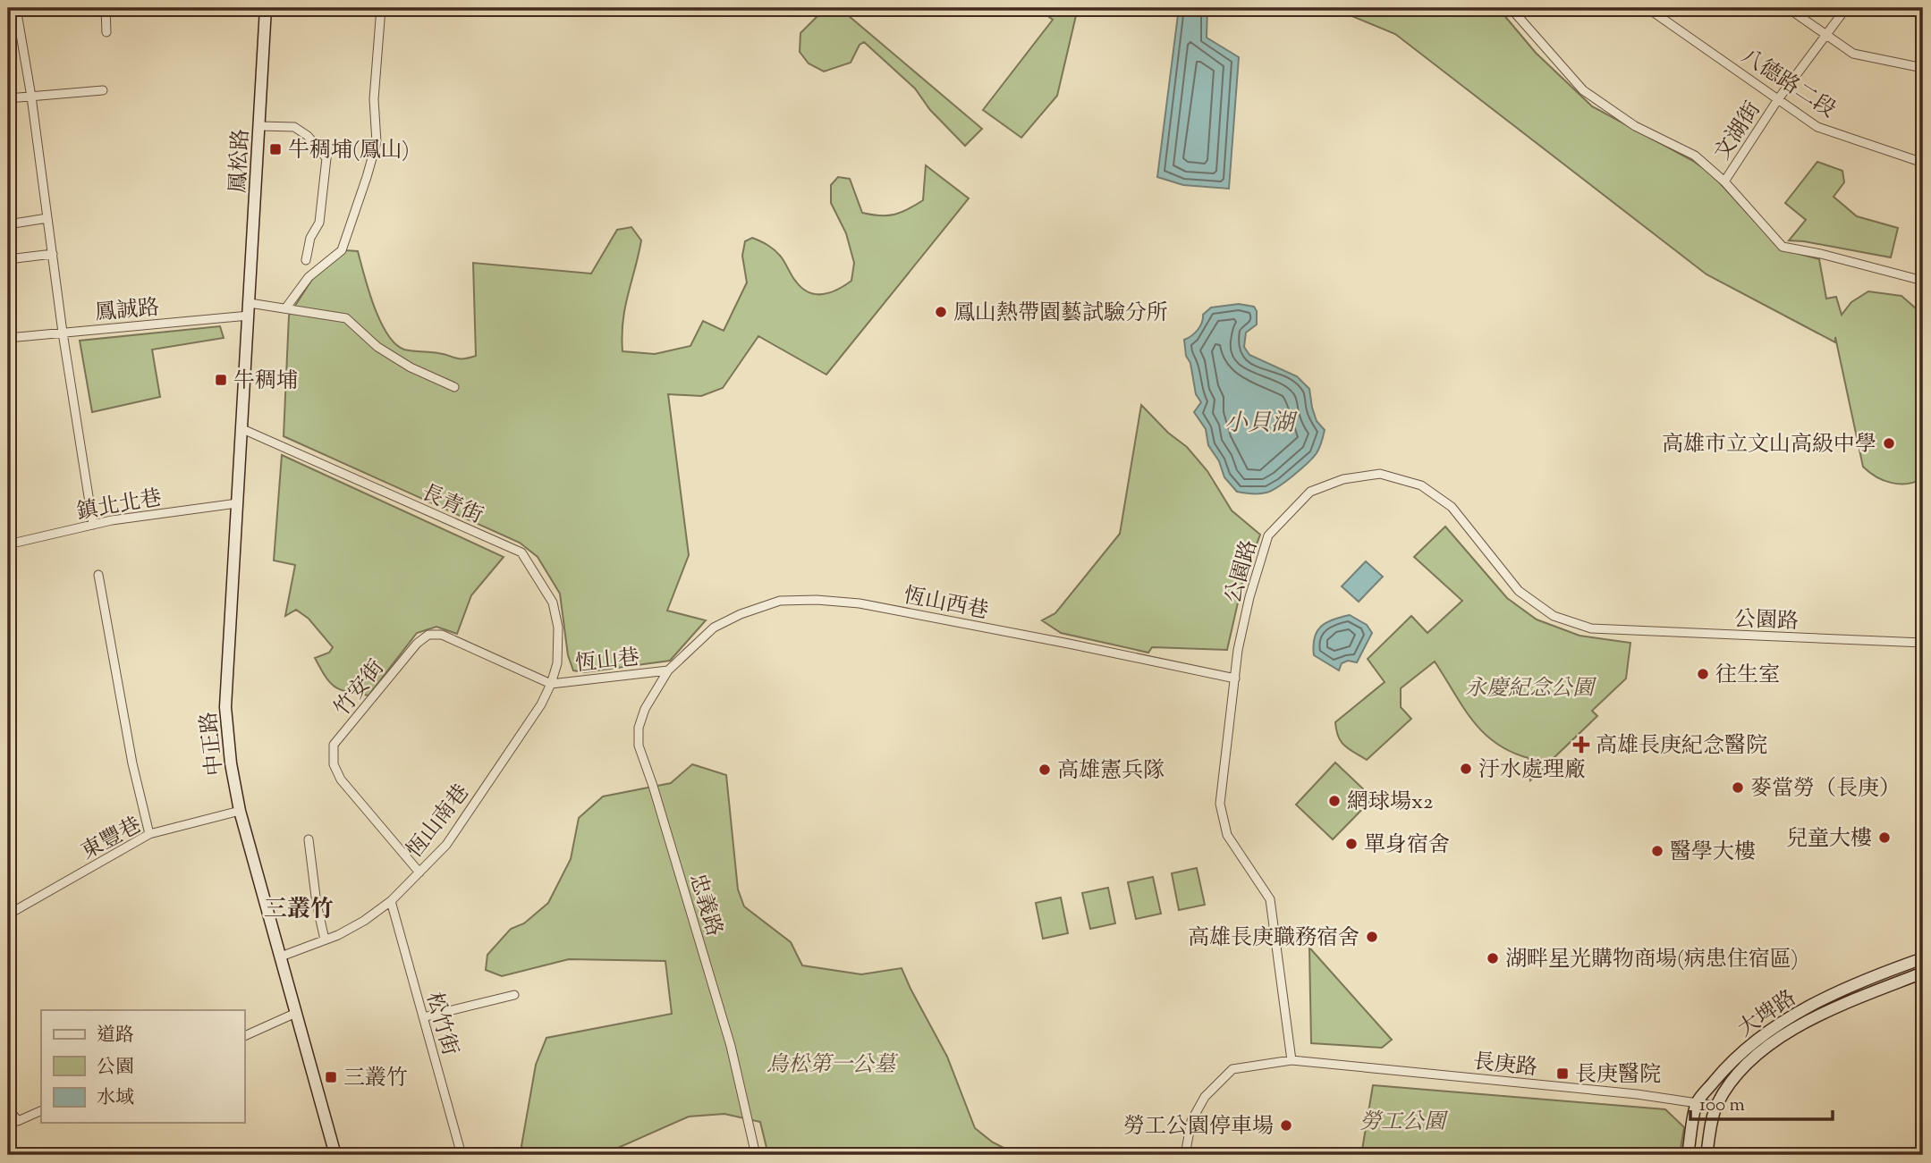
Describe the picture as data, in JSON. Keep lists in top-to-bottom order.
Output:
{
  "streets": {
    "main road": ["鳳松路", "中正路", "大埤路"],
    "street": [
      "八德路二段",
      "文湖街",
      "鳳誠路",
      "長青街",
      "鎮北北巷",
      "公園路",
      "恆山西巷",
      "恆山巷",
      "竹安街",
      "恆山南巷",
      "東豐巷",
      "忠義路",
      "松竹街",
      "長庚路"
    ]
  },
  "crossings": [
    ["八德路二段", "文湖街"],
    ["鳳松路", "鳳誠路"],
    ["鳳松路", "中正路"],
    ["鳳誠路", "中正路"],
    ["長青街", "恆山巷"],
    ["長青街", "竹安街"],
    ["長青街", "中正路"],
    ["長青街", "恆山南巷"],
    ["鎮北北巷", "中正路"],
    ["公園路", "恆山西巷"],
    ["公園路", "長庚路"],
    ["恆山西巷", "恆山巷"],
    ["恆山西巷", "忠義路"],
    ["恆山巷", "竹安街"],
    ["恆山巷", "恆山南巷"],
    ["恆山巷", "忠義路"],
    ["竹安街", "恆山南巷"],
    ["中正路", "恆山南巷"],
    ["中正路", "東豐巷"],
    ["恆山南巷", "松竹街"],
    ["大埤路", "長庚路"]
  ],
  "districts": ["三叢竹"],
  "water": ["小貝湖"],
  "parks": ["永慶紀念公園", "鳥松第一公墓", "勞工公園"],
  "places": {
    "transit": [
      "牛稠埔(鳳山)",
      "牛稠埔",
      "長庚醫院",
      "三叢竹"
    ],
    "other": [
      "鳳山熱帶園藝試驗分所",
      "高雄市立文山高級中學",
      "往生室",
      "汙水處理廠",
      "高雄憲兵隊",
      "麥當勞（長庚）",
      "網球場x2",
      "兒童大樓",
      "單身宿舍",
      "醫學大樓",
      "高雄長庚職務宿舍",
      "湖畔星光購物商場(病患住宿區)",
      "勞工公園停車場"
    ],
    "health": ["高雄長庚紀念醫院"]
  },
  "legend": ["道路", "公園", "水域"],
  "scale_bar": "100 m"
}
